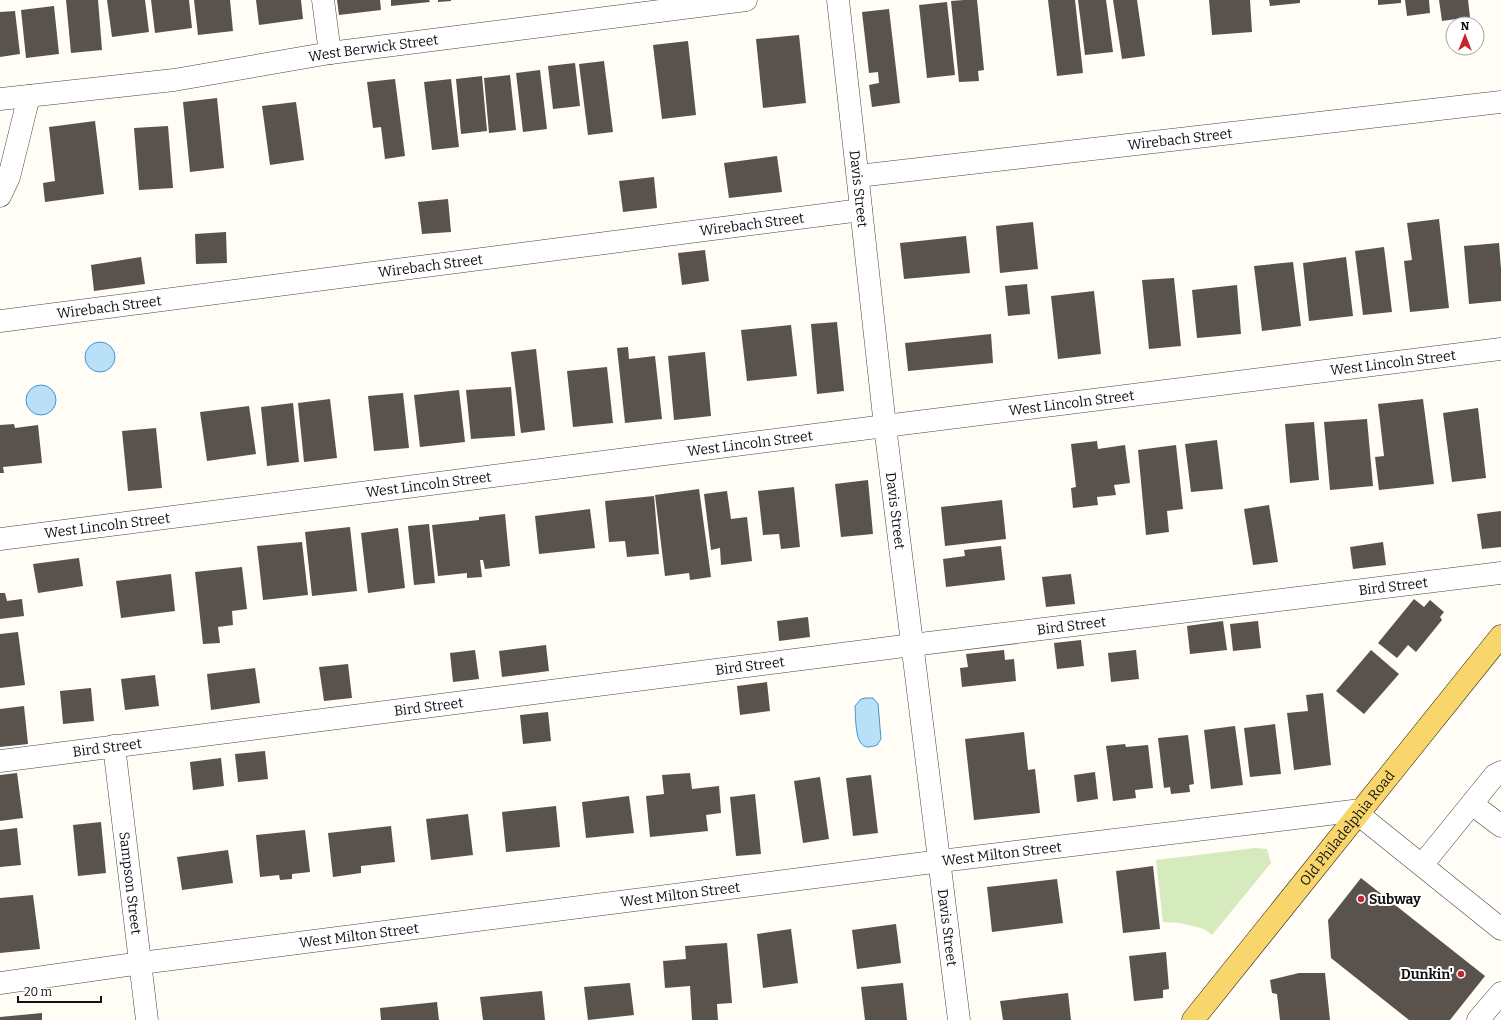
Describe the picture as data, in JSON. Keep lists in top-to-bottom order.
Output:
{
  "streets": {
    "main road": ["Old Philadelphia Road"],
    "street": [
      "West Berwick Street",
      "Wirebach Street",
      "Davis Street",
      "West Lincoln Street",
      "Bird Street",
      "West Milton Street",
      "Sampson Street"
    ]
  },
  "crossings": [
    ["Wirebach Street", "Davis Street"],
    ["Davis Street", "West Lincoln Street"],
    ["Davis Street", "Bird Street"],
    ["Davis Street", "West Milton Street"],
    ["Bird Street", "Sampson Street"],
    ["Old Philadelphia Road", "West Milton Street"],
    ["West Milton Street", "Sampson Street"]
  ],
  "places": ["Subway", "Dunkin'"],
  "scale_bar": "20 m",
  "north": "top"
}
